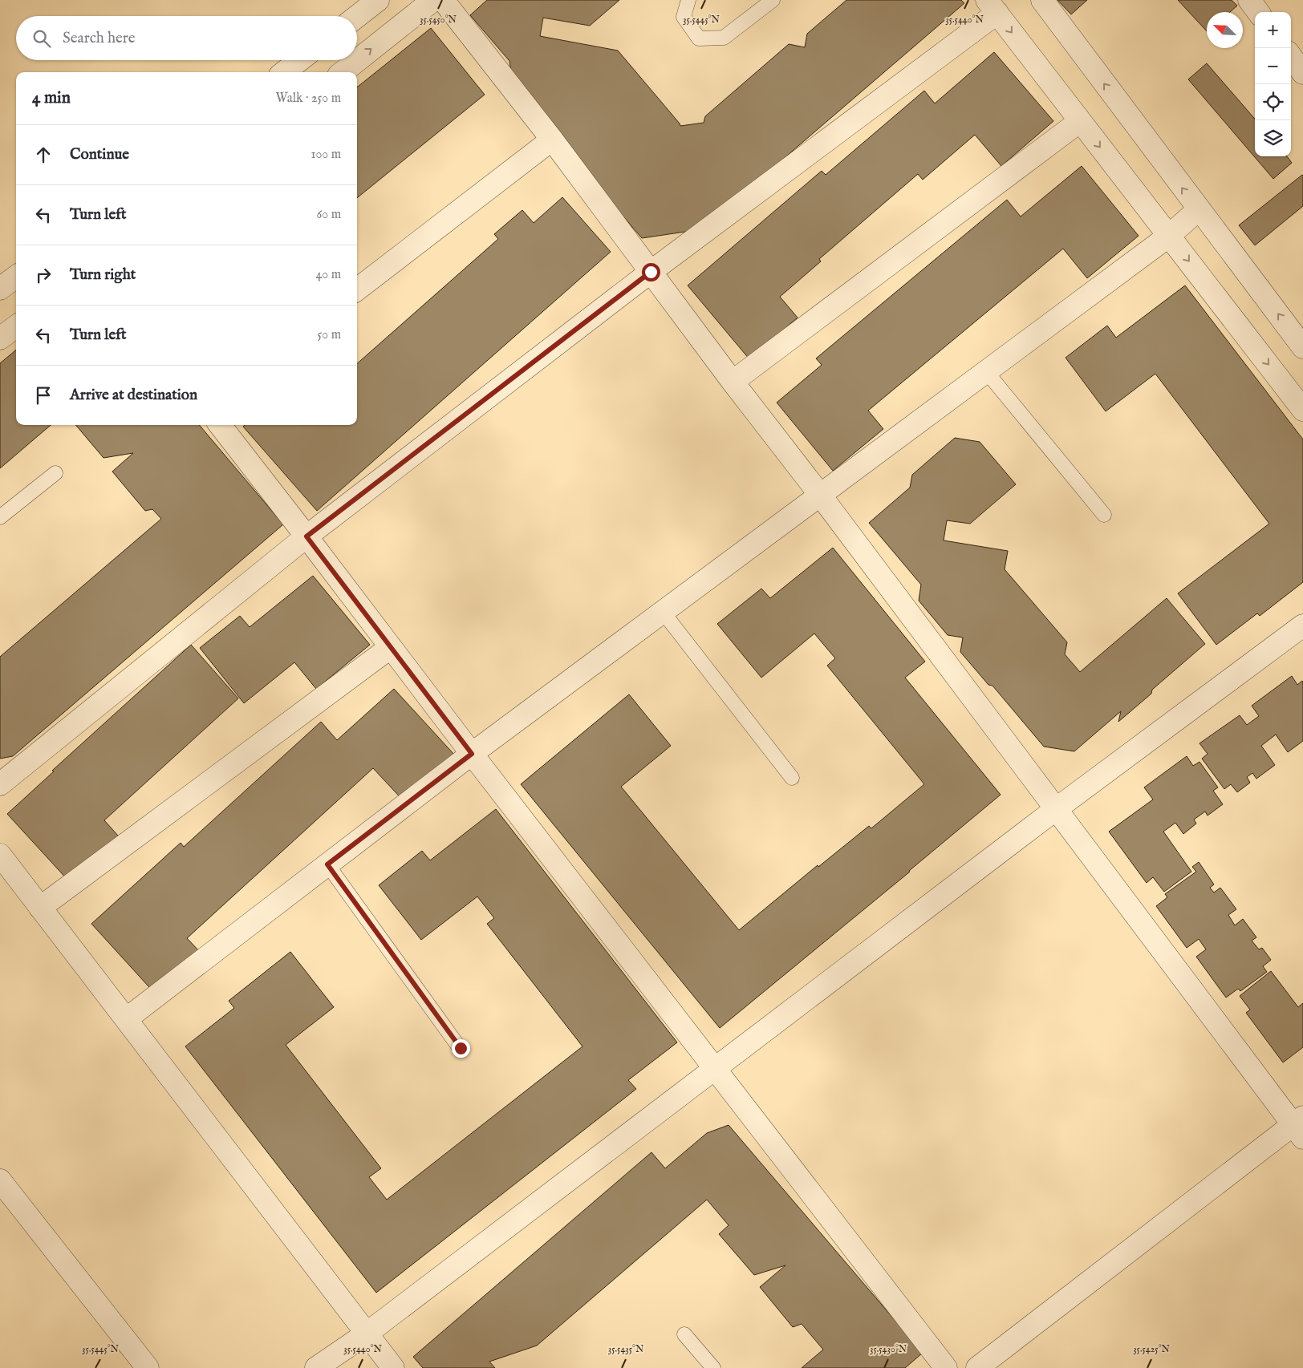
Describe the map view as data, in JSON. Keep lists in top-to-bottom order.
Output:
{
  "north": "top left",
  "page": {
    "map_buttons": ["+", "−"],
    "search": "Search here",
    "heading": ["4 min", "Walk · 250 m"],
    "list": [
      ["Continue", "100 m"],
      ["Turn left", "60 m"],
      ["Turn right", "40 m"],
      ["Turn left", "50 m"],
      "Arrive at destination"
    ]
  },
  "coordinates": [
    "35.5450°N",
    "35.5445°N",
    "35.5440°N",
    "35.5435°N",
    "35.5430°N",
    "35.5425°N"
  ]
}
